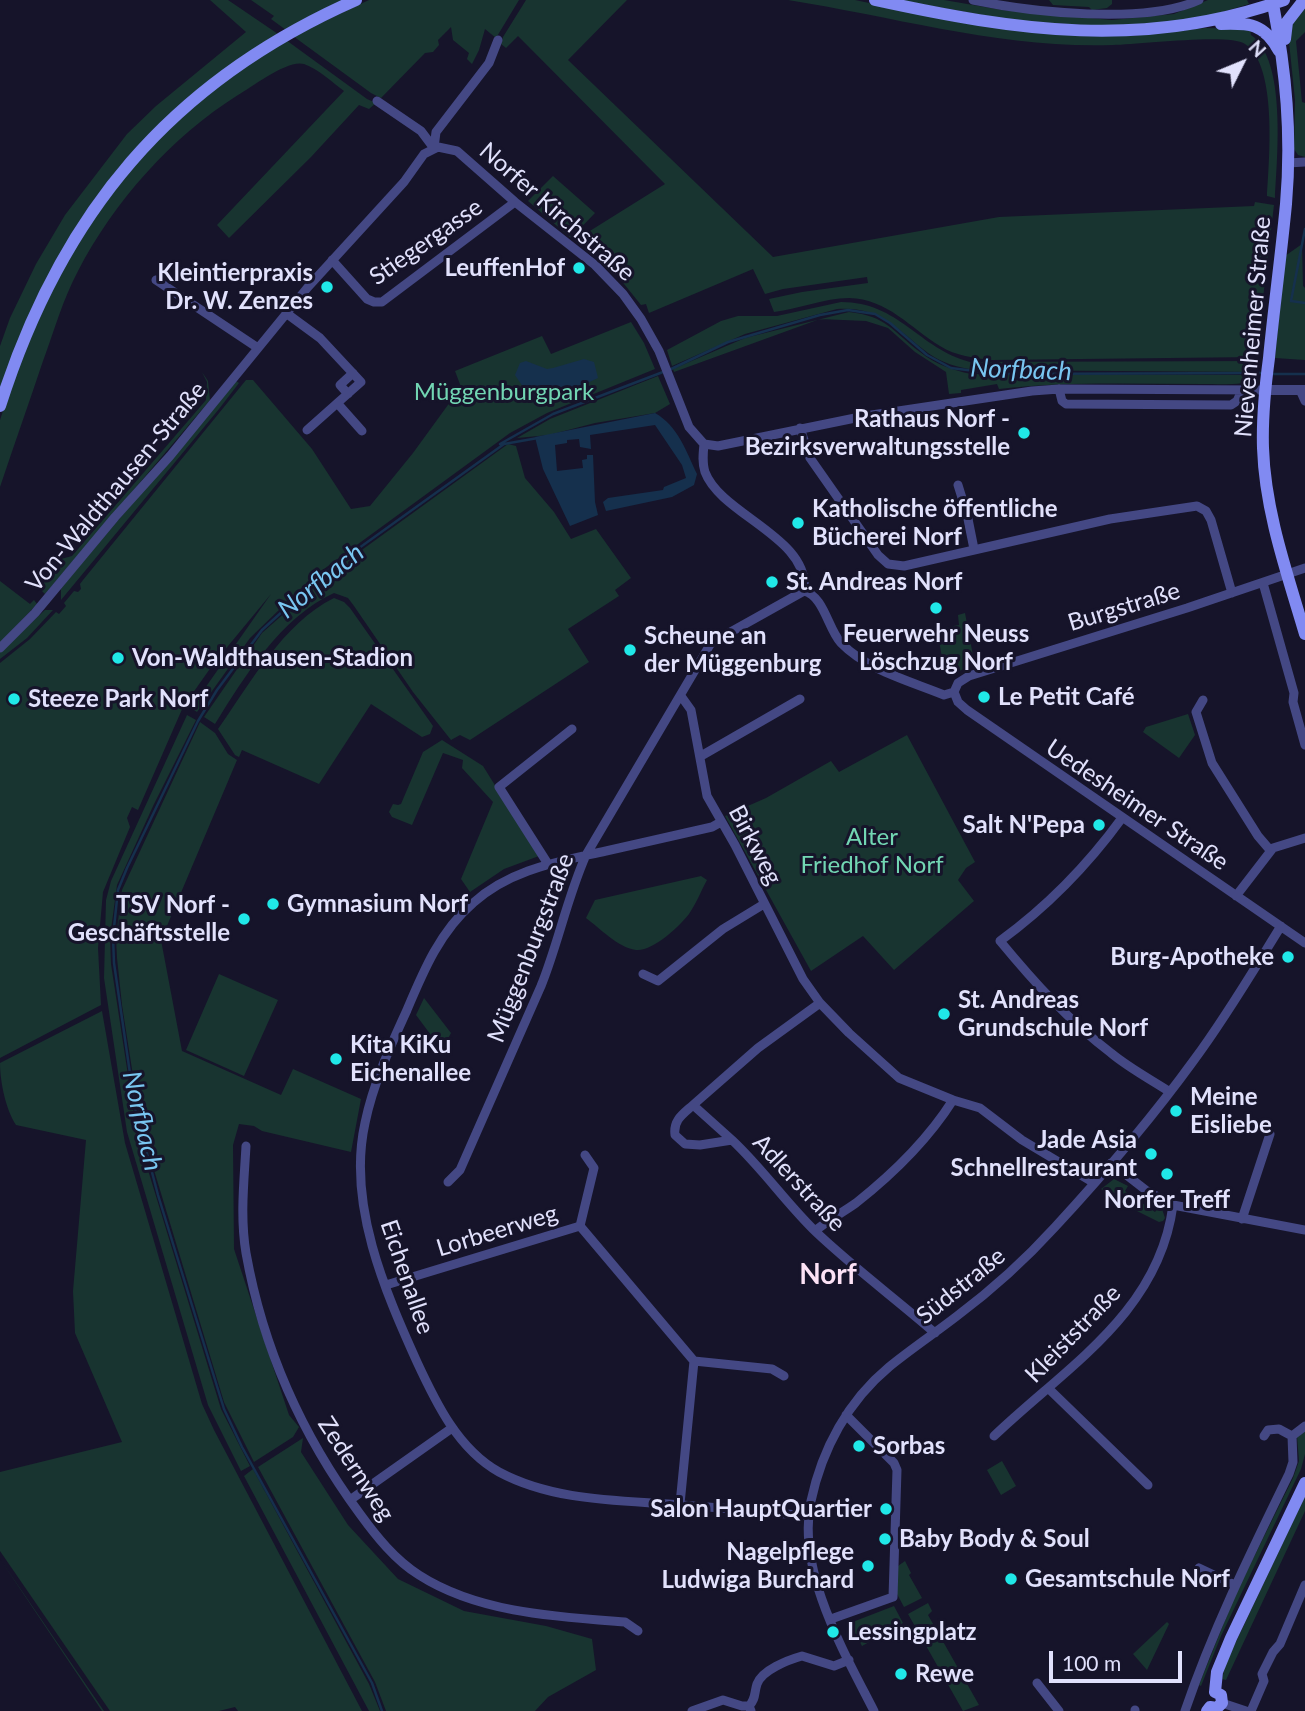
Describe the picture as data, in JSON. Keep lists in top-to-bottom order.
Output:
{
  "streets": {
    "main road": ["Nievenheimer Straße"],
    "street": [
      "Norfer Kirchstraße",
      "Stiegergasse",
      "Von-Waldthausen-Straße",
      "Burgstraße",
      "Uedesheimer Straße",
      "Birkweg",
      "Müggenburgstraße",
      "Adlerstraße",
      "Lorbeerweg",
      "Eichenallee",
      "Südstraße",
      "Kleiststraße",
      "Zedernweg"
    ]
  },
  "crossings": [
    ["Norfer Kirchstraße", "Stiegergasse"],
    ["Norfer Kirchstraße", "Von-Waldthausen-Straße"],
    ["Stiegergasse", "Von-Waldthausen-Straße"],
    ["Nievenheimer Straße", "Burgstraße"],
    ["Burgstraße", "Uedesheimer Straße"],
    ["Uedesheimer Straße", "Südstraße"],
    ["Birkweg", "Müggenburgstraße"],
    ["Birkweg", "Eichenallee"],
    ["Birkweg", "Südstraße"],
    ["Müggenburgstraße", "Eichenallee"],
    ["Adlerstraße", "Südstraße"],
    ["Lorbeerweg", "Eichenallee"],
    ["Eichenallee", "Südstraße"]
  ],
  "districts": ["Norf"],
  "water": ["Norfbach"],
  "parks": ["Müggenburgpark", "Alter Friedhof Norf"],
  "places": [
    "LeuffenHof",
    "Kleintierpraxis Dr. W. Zenzes",
    "Rathaus Norf - Bezirksverwaltungsstelle",
    "Katholische öffentliche Bücherei Norf",
    "St. Andreas Norf",
    "Feuerwehr Neuss Löschzug Norf",
    "Scheune an der Müggenburg",
    "Von-Waldthausen-Stadion",
    "Le Petit Café",
    "Steeze Park Norf",
    "Salt N'Pepa",
    "Gymnasium Norf",
    "TSV Norf - Geschäftsstelle",
    "Burg-Apotheke",
    "St. Andreas Grundschule Norf",
    "Kita KiKu Eichenallee",
    "Meine Eisliebe",
    "Jade Asia Schnellrestaurant",
    "Norfer Treff",
    "Sorbas",
    "Salon HauptQuartier",
    "Baby Body & Soul",
    "Nagelpflege Ludwiga Burchard",
    "Gesamtschule Norf",
    "Lessingplatz",
    "Rewe"
  ],
  "scale_bar": "100 m",
  "north": "top right"
}
